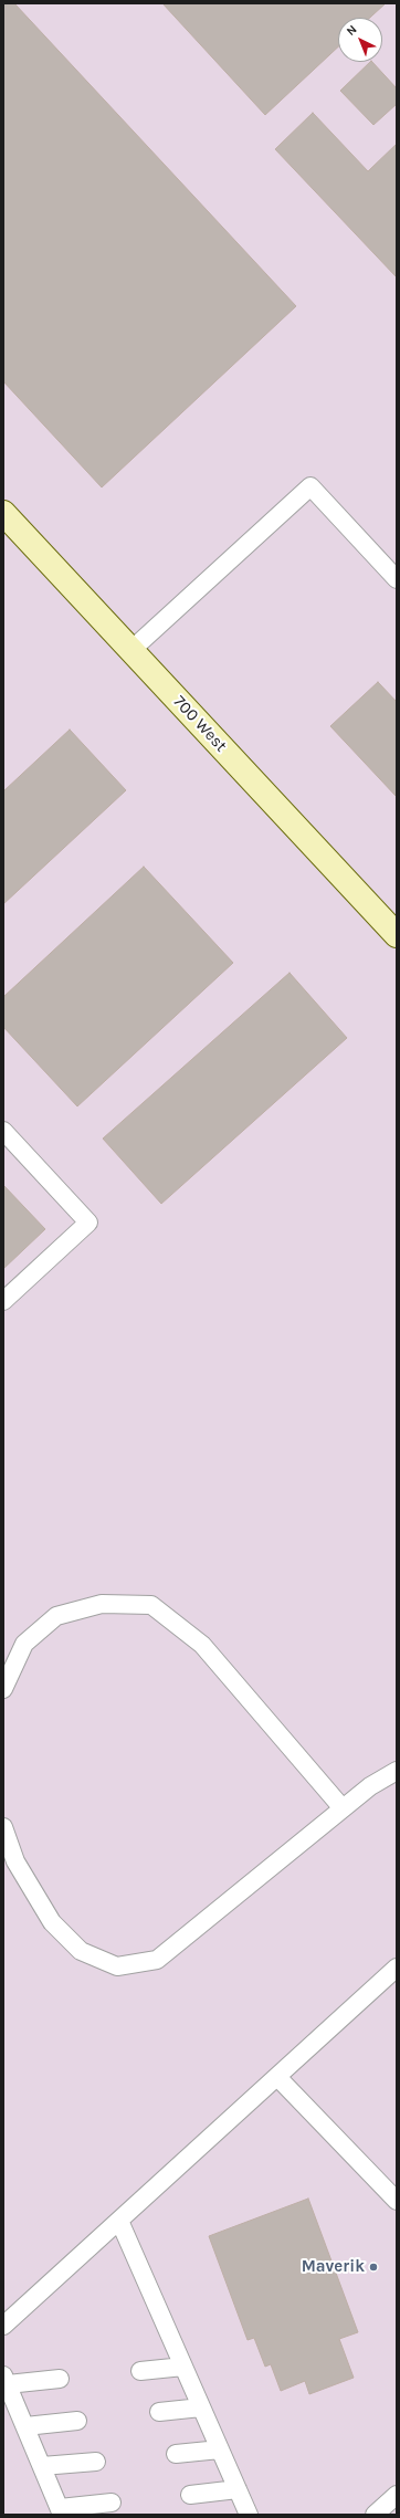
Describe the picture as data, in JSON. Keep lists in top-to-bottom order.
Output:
{
  "streets": {
    "street": ["700 West"]
  },
  "places": ["Maverik"],
  "north": "top left"
}
